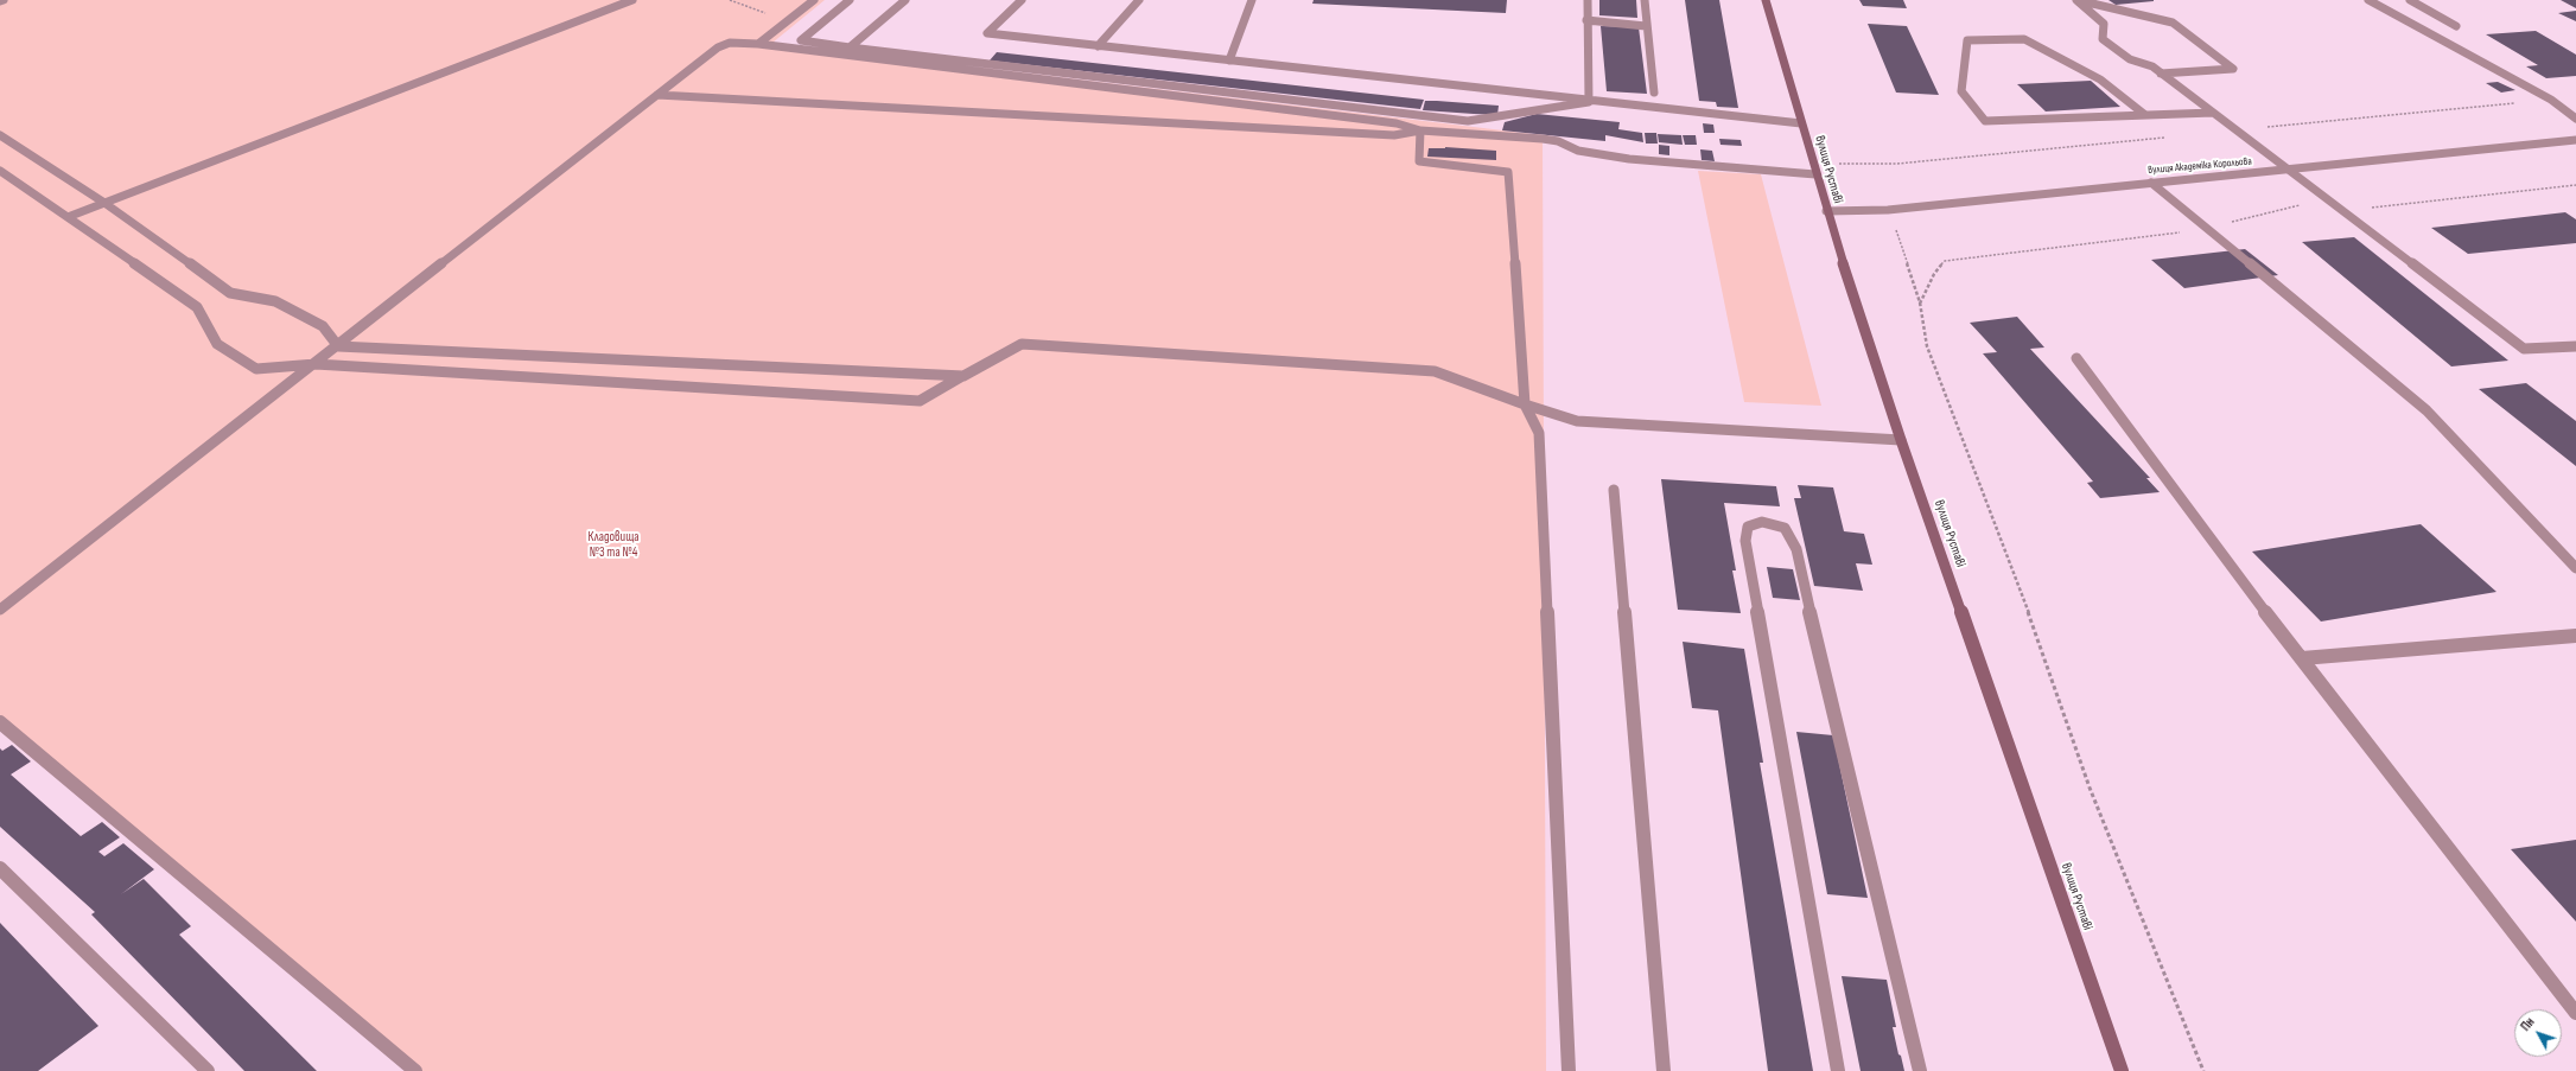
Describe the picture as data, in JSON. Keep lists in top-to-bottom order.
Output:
{
  "streets": {
    "main road": ["вулиця Руставі"],
    "street": ["вулиця Академіка Корольова"]
  },
  "crossings": [
    ["вулиця Академіка Корольова", "вулиця Руставі"]
  ],
  "parks": ["Кладовища №3 та №4"],
  "north": "top left"
}
